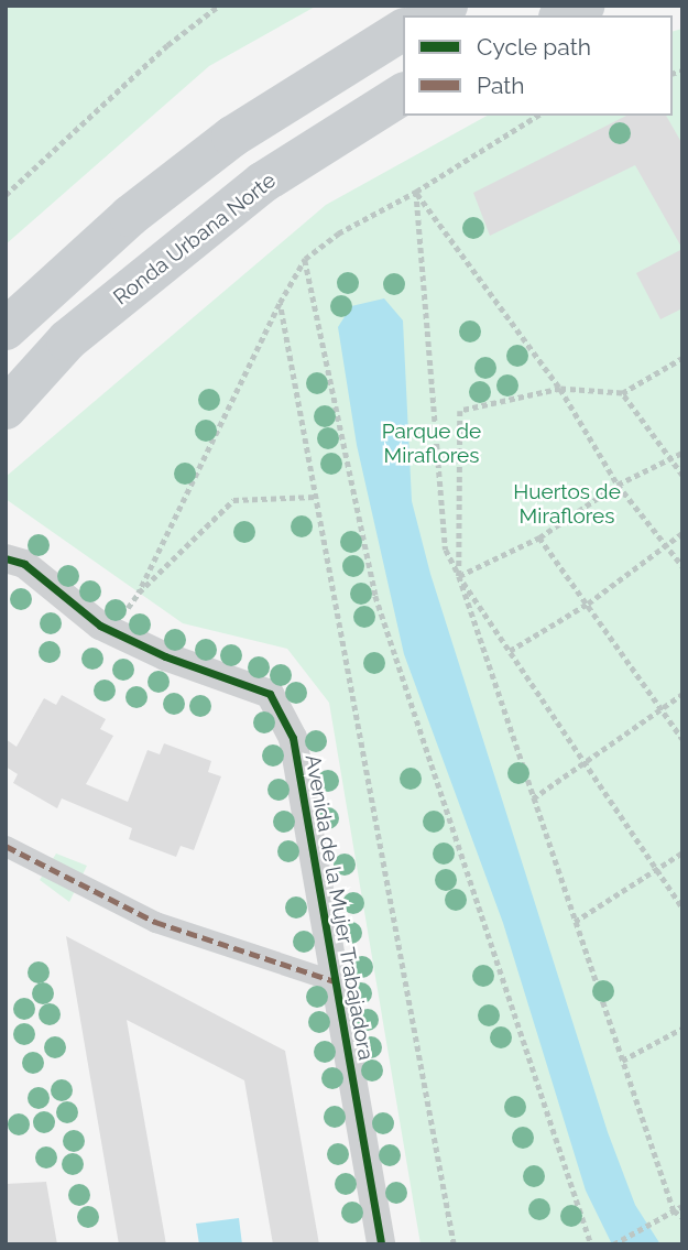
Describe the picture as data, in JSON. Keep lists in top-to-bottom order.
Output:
{
  "streets": {
    "main road": ["Ronda Urbana Norte"],
    "street": ["Avenida de la Mujer Trabajadora"]
  },
  "parks": ["Parque de Miraflores", "Huertos de Miraflores"],
  "legend": ["Cycle path", "Path"]
}
